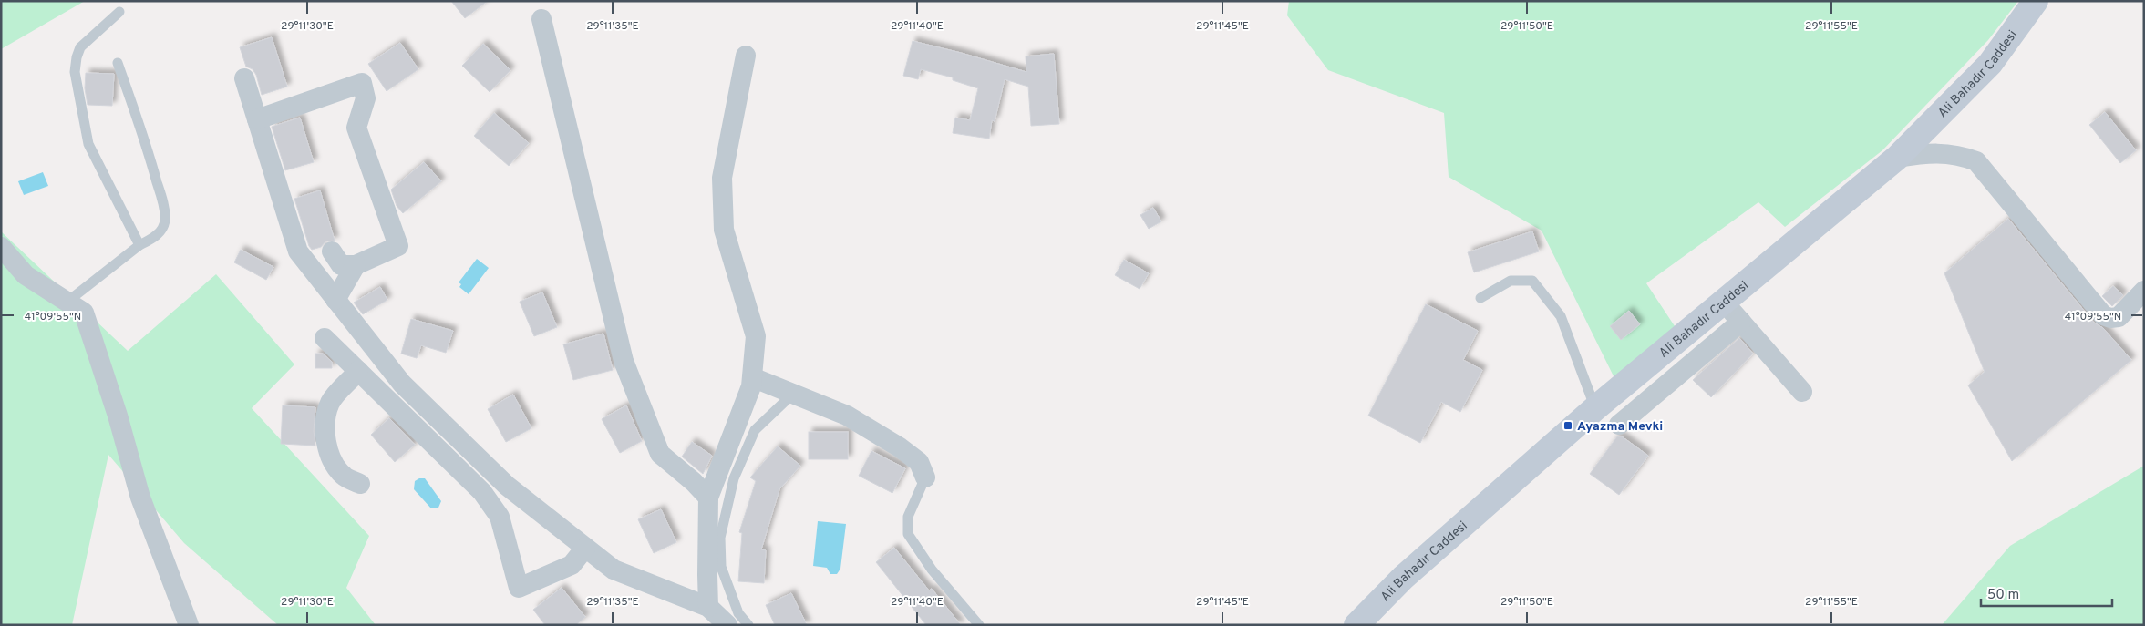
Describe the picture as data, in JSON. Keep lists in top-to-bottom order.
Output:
{
  "streets": {
    "main road": ["Ali Bahadır Caddesi"]
  },
  "places": {
    "transit": ["Ayazma Mevki"]
  },
  "scale_bar": "50 m",
  "coordinates": [
    "29°11'30\"E",
    "29°11'35\"E",
    "29°11'40\"E",
    "29°11'45\"E",
    "29°11'50\"E",
    "29°11'55\"E",
    "41°09'55\"N"
  ]
}
